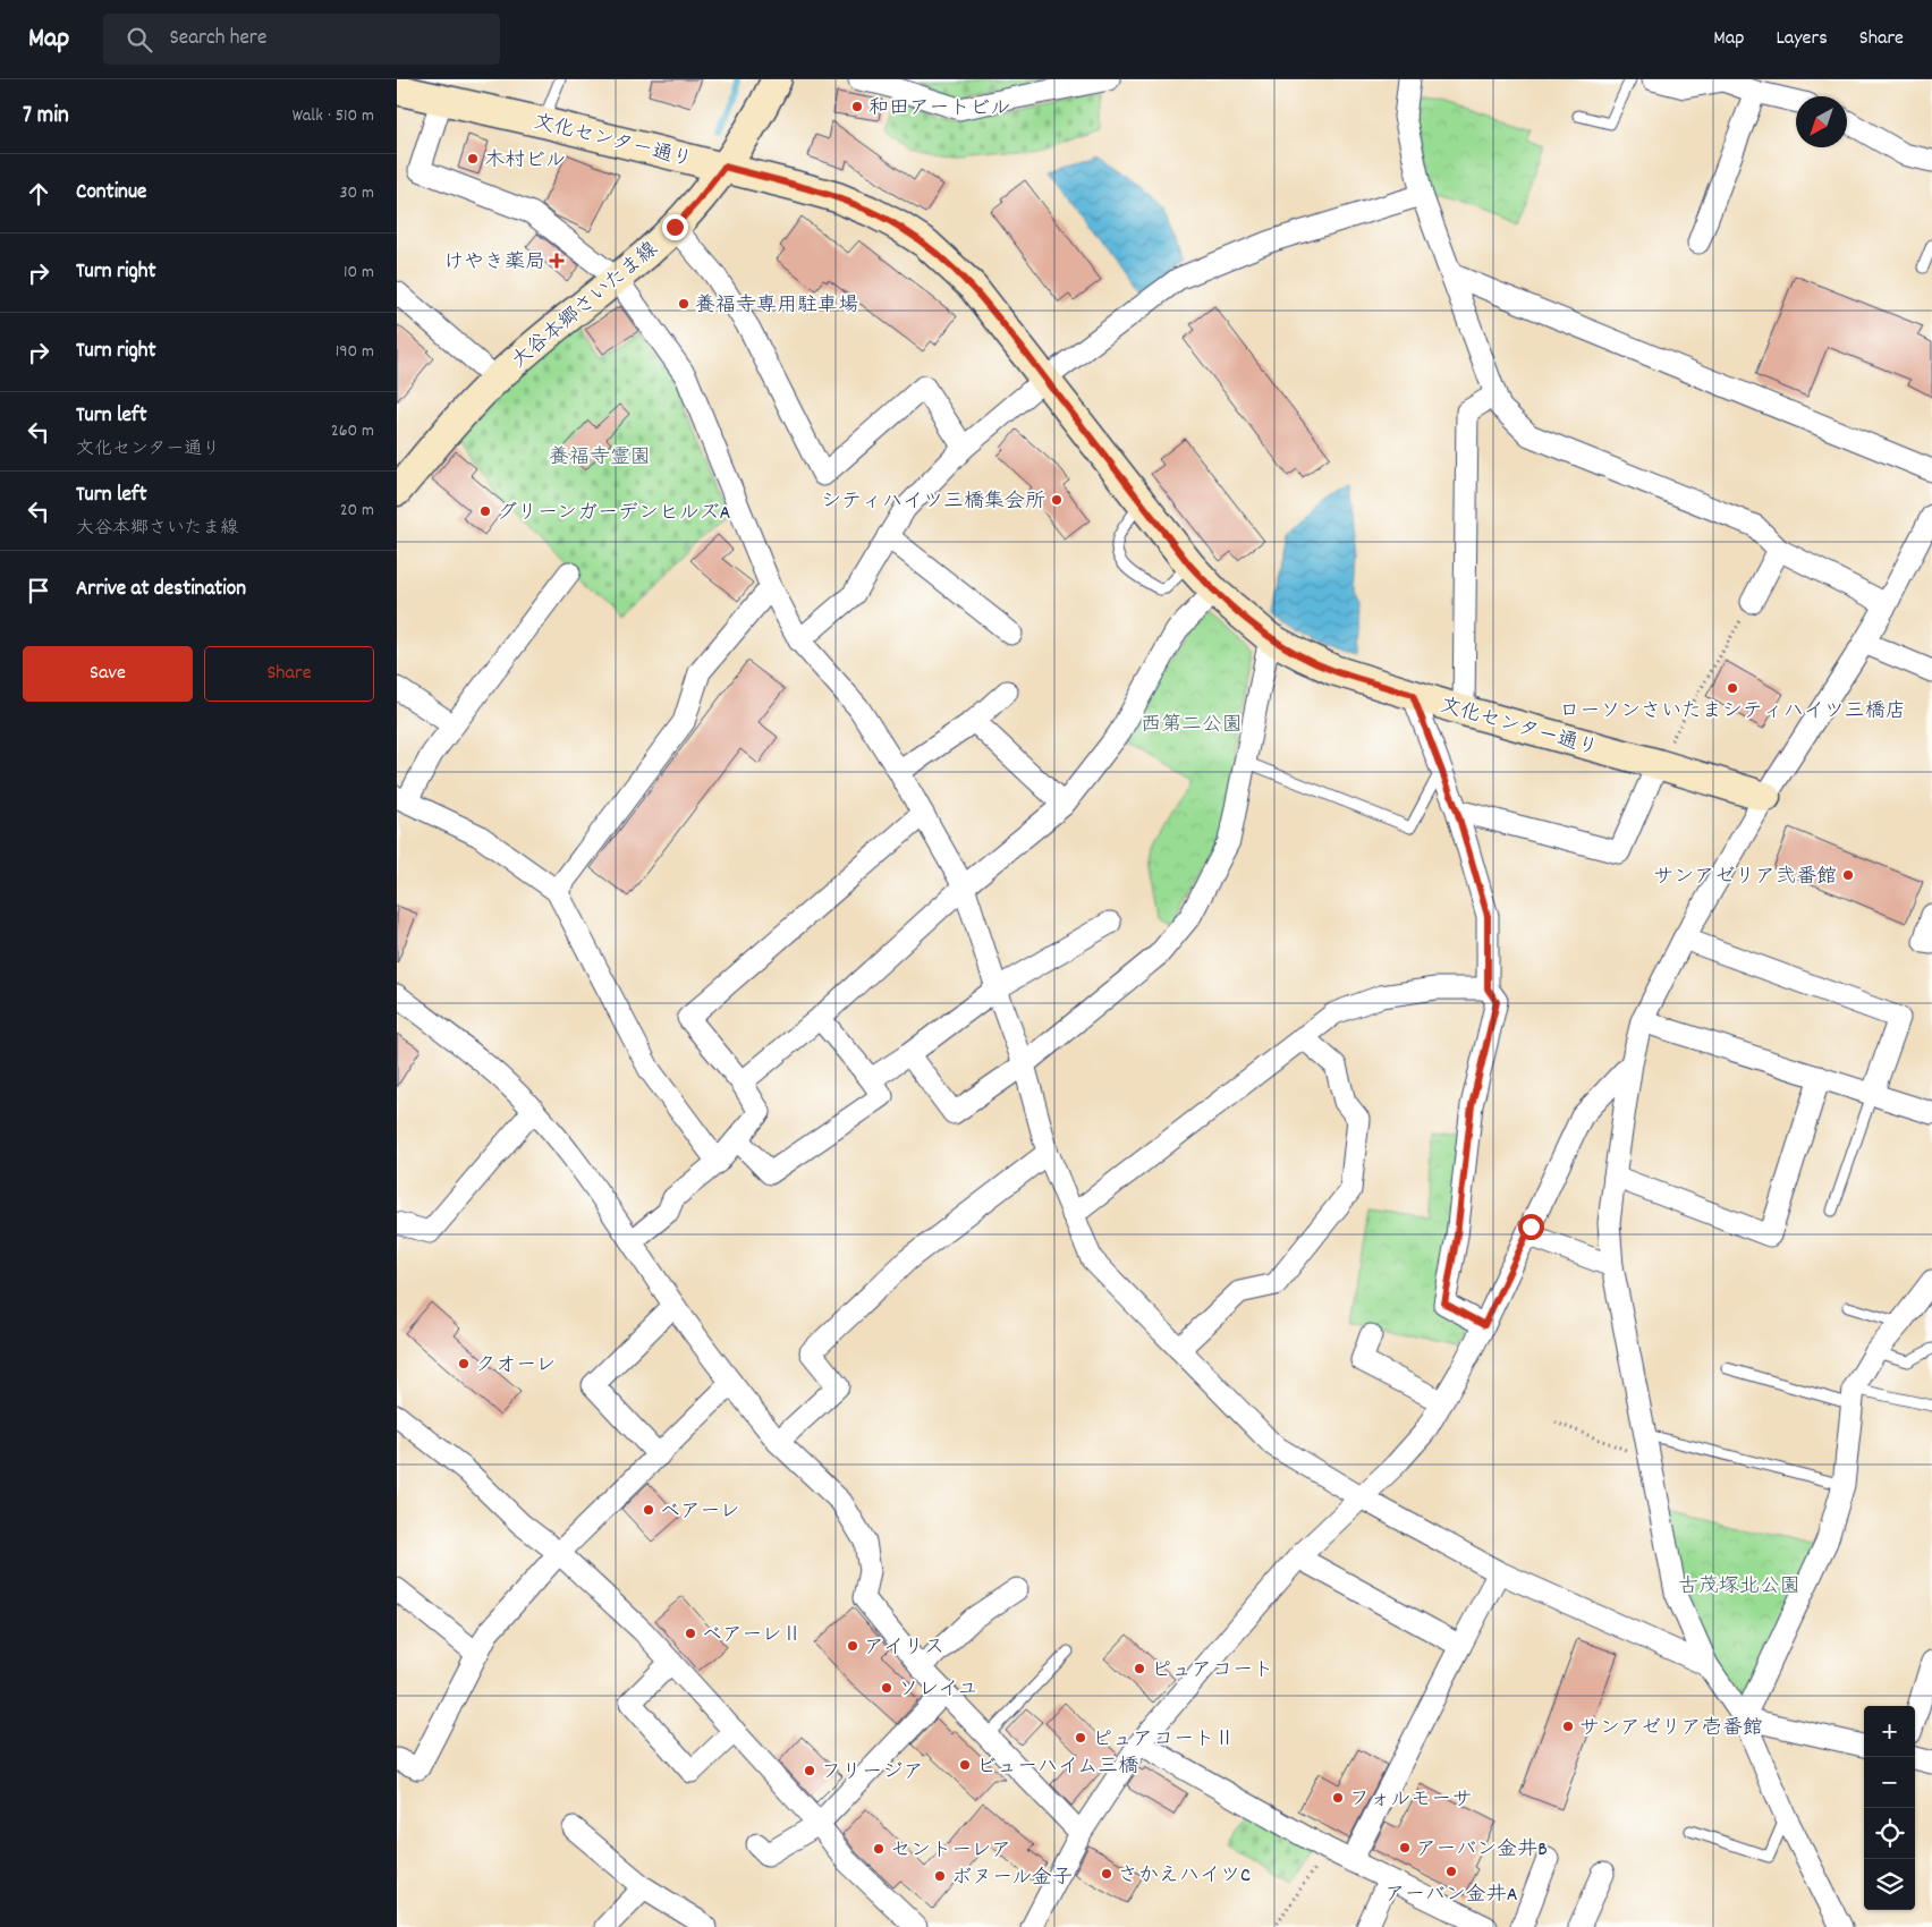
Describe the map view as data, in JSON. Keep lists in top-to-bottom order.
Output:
{
  "streets": {
    "street": ["文化センター通り", "大谷本郷さいたま線"]
  },
  "crossings": [
    ["文化センター通り", "大谷本郷さいたま線"]
  ],
  "parks": ["養福寺霊園", "西第二公園", "古茂塚北公園"],
  "places": {
    "other": [
      "和田アートビル",
      "木村ビル",
      "養福寺専用駐車場",
      "シティハイツ三橋集会所",
      "グリーンガーデンヒルズA",
      "ローソンさいたまシティハイツ三橋店",
      "サンアゼリア弐番館",
      "クオーレ",
      "ベアーレ",
      "ベアーレⅡ",
      "アイリス",
      "ピュアコート",
      "ソレイユ",
      "サンアゼリア壱番館",
      "ピュアコートⅡ",
      "ビューハイム三橋",
      "フリージア",
      "フォルモーサ",
      "アーバン金井B",
      "セントーレア",
      "アーバン金井A",
      "さかえハイツC",
      "ボヌール金子"
    ],
    "health": ["けやき薬局"]
  },
  "north": "bottom left",
  "page": {
    "header": "Map",
    "search": "Search here",
    "nav": ["Map", "Layers", "Share"],
    "heading": ["7 min", "Walk · 510 m"],
    "list": [
      ["Continue", "30 m"],
      ["Turn right", "10 m"],
      ["Turn right", "190 m"],
      ["Turn left", "文化センター通り", "260 m"],
      ["Turn left", "大谷本郷さいたま線", "20 m"],
      "Arrive at destination"
    ],
    "buttons": ["Save", "Share"],
    "map_buttons": ["+", "−"]
  }
}
